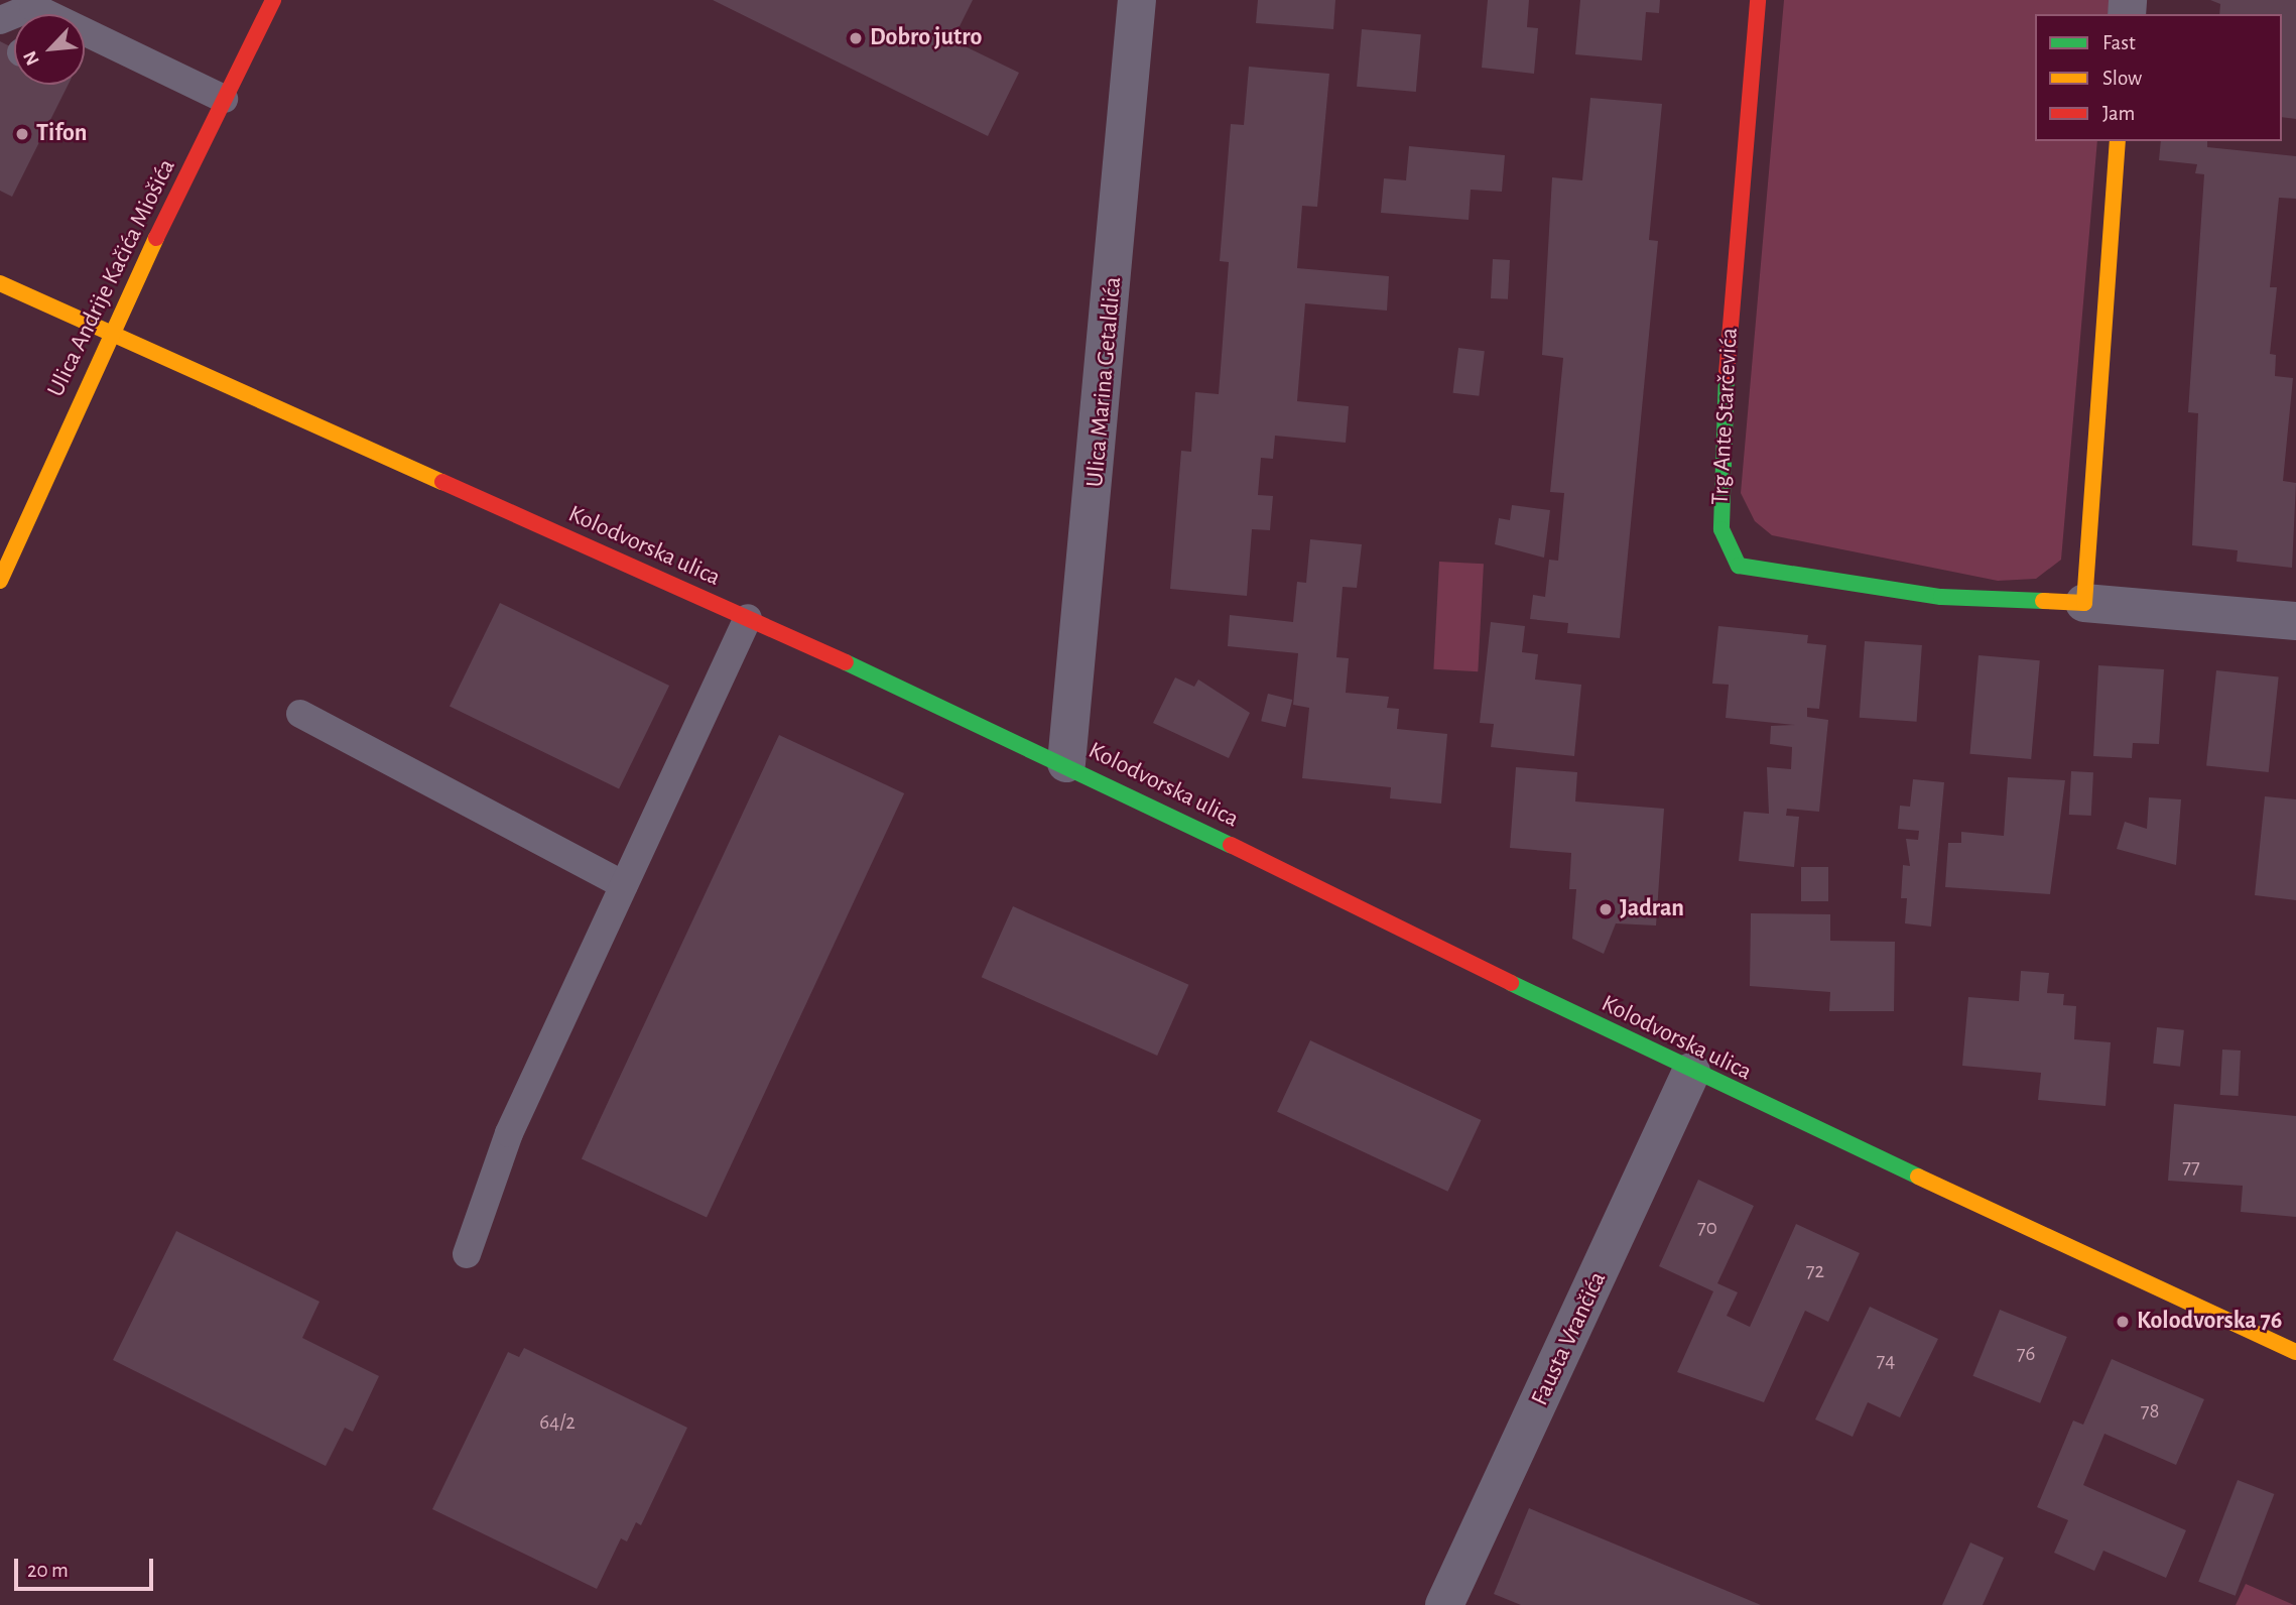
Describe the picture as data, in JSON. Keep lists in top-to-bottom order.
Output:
{
  "streets": {
    "street": [
      "Ulica Andrije Kačića Miošića",
      "Ulica Marina Getaldića",
      "Trg Ante Starčevića",
      "Kolodvorska ulica",
      "Fausta Vrančića"
    ]
  },
  "crossings": [
    ["Ulica Andrije Kačića Miošića", "Kolodvorska ulica"],
    ["Ulica Marina Getaldića", "Kolodvorska ulica"],
    ["Kolodvorska ulica", "Fausta Vrančića"]
  ],
  "places": [
    "Dobro jutro",
    "Tifon",
    "Jadran",
    "Kolodvorska 76"
  ],
  "house_numbers": [
    "77",
    "70",
    "72",
    "76",
    "74",
    "78",
    "64/2"
  ],
  "legend": ["Fast", "Slow", "Jam"],
  "scale_bar": "20 m",
  "north": "bottom left"
}
